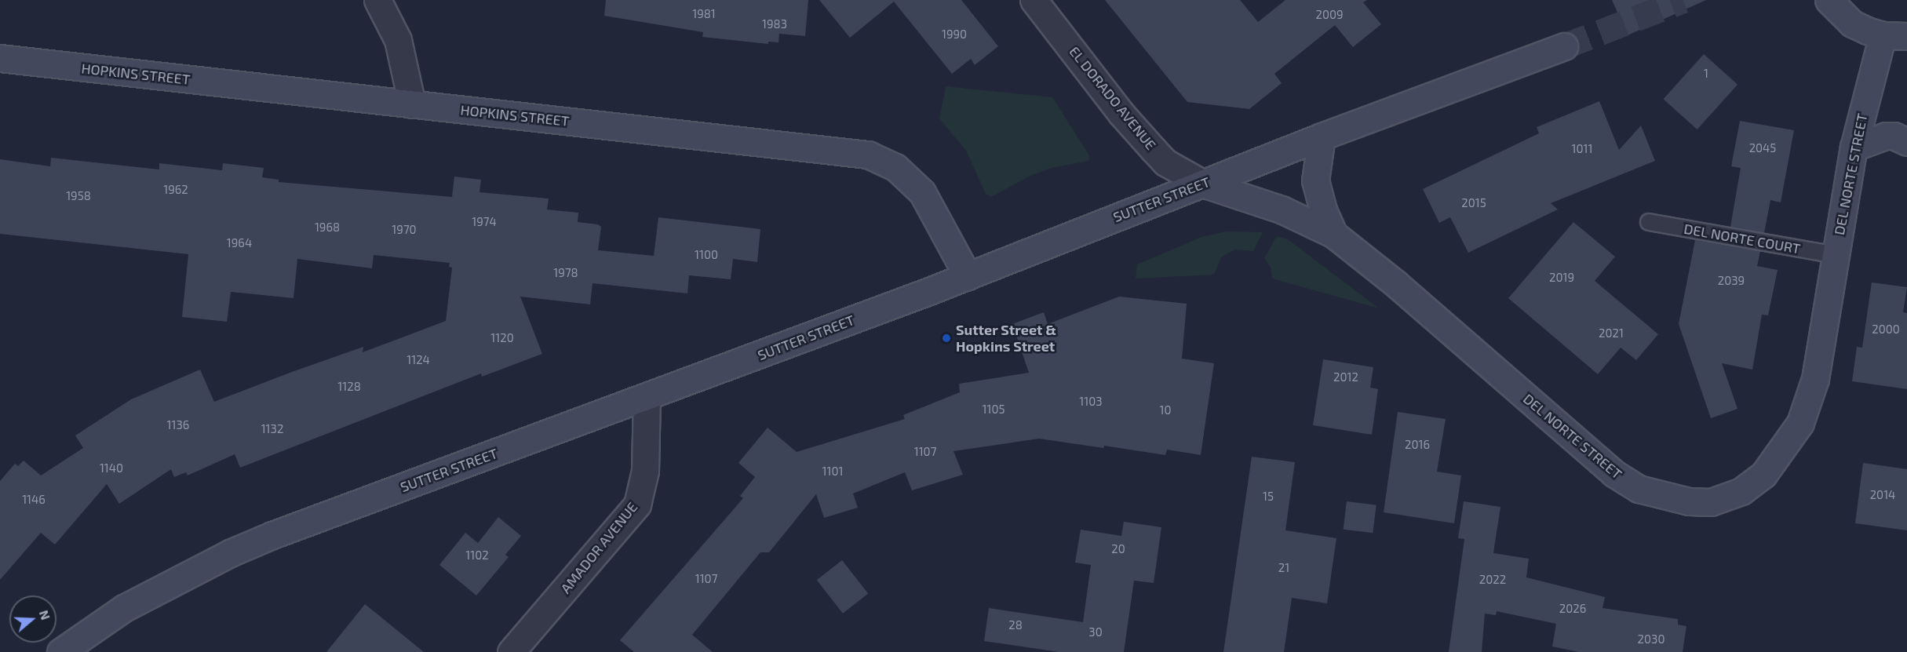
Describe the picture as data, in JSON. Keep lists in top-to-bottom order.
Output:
{
  "streets": {
    "main road": ["HOPKINS STREET", "DEL NORTE STREET", "SUTTER STREET"],
    "street": ["EL DORADO AVENUE", "AMADOR AVENUE"],
    "lane": ["DEL NORTE COURT"]
  },
  "crossings": [
    ["HOPKINS STREET", "SUTTER STREET"],
    ["EL DORADO AVENUE", "DEL NORTE STREET"],
    ["EL DORADO AVENUE", "SUTTER STREET"],
    ["DEL NORTE STREET", "SUTTER STREET"],
    ["DEL NORTE STREET", "DEL NORTE COURT"],
    ["SUTTER STREET", "AMADOR AVENUE"]
  ],
  "places": ["Sutter Street & Hopkins Street"],
  "house_numbers": [
    "1981",
    "2009",
    "1983",
    "1990",
    "1",
    "2045",
    "1011",
    "1962",
    "1958",
    "2015",
    "1974",
    "1968",
    "1970",
    "1964",
    "1100",
    "1978",
    "2019",
    "2039",
    "2000",
    "2021",
    "1120",
    "1124",
    "2012",
    "1128",
    "1103",
    "1105",
    "10",
    "1136",
    "1132",
    "2016",
    "1107",
    "1140",
    "1101",
    "2014",
    "15",
    "1146",
    "20",
    "1102",
    "21",
    "1107",
    "2022",
    "2026",
    "28",
    "30",
    "2030"
  ],
  "north": "right"
}
